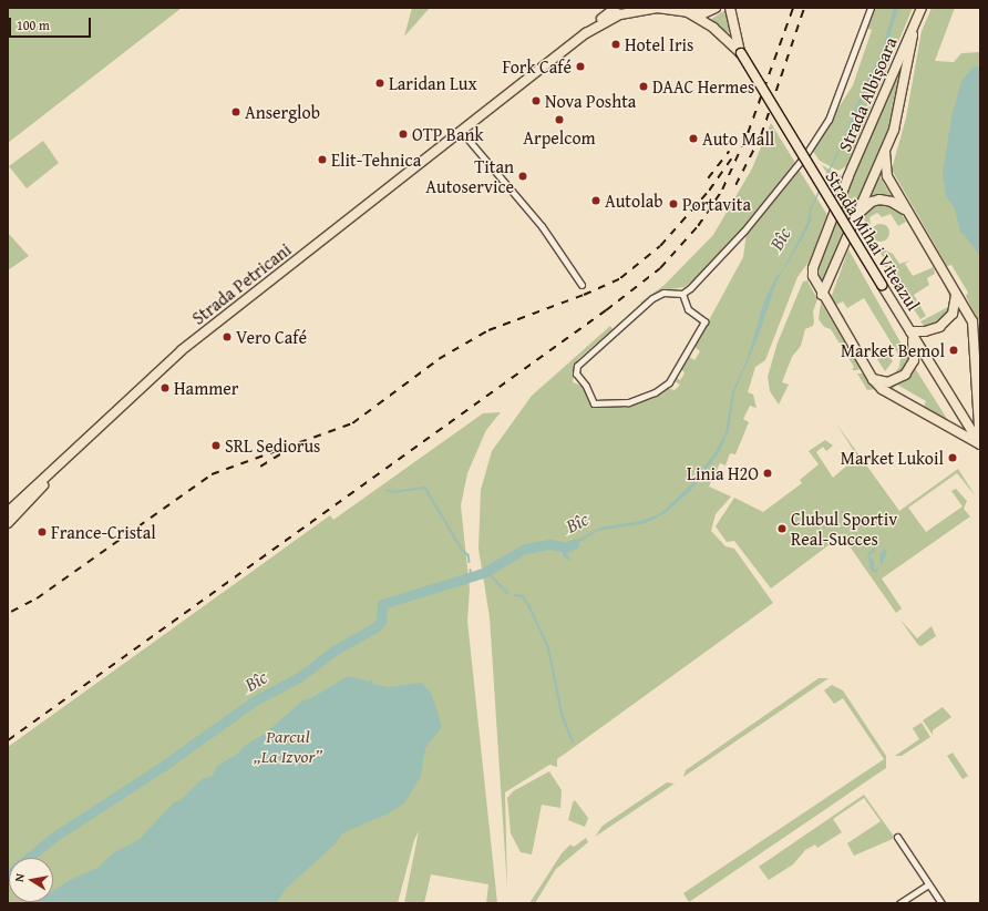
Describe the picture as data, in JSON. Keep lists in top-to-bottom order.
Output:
{
  "streets": {
    "main road": ["Strada Albișoara", "Strada Mihai Viteazul", "Strada Petricani"]
  },
  "crossings": [
    ["Strada Mihai Viteazul", "Strada Petricani"]
  ],
  "water": ["Bîc"],
  "parks": ["Parcul „La Izvor”"],
  "places": [
    "Hotel Iris",
    "Fork Café",
    "Laridan Lux",
    "DAAC Hermes",
    "Nova Poshta",
    "Anserglob",
    "Arpelcom",
    "OTP Bank",
    "Auto Mall",
    "Elit-Tehnica",
    "Titan Autoservice",
    "Autolab",
    "Portavita",
    "Vero Café",
    "Market Bemol",
    "Hammer",
    "SRL Sediorus",
    "Market Lukoil",
    "Linia H2O",
    "Clubul Sportiv Real-Succes",
    "France-Cristal"
  ],
  "scale_bar": "100 m",
  "north": "left"
}
